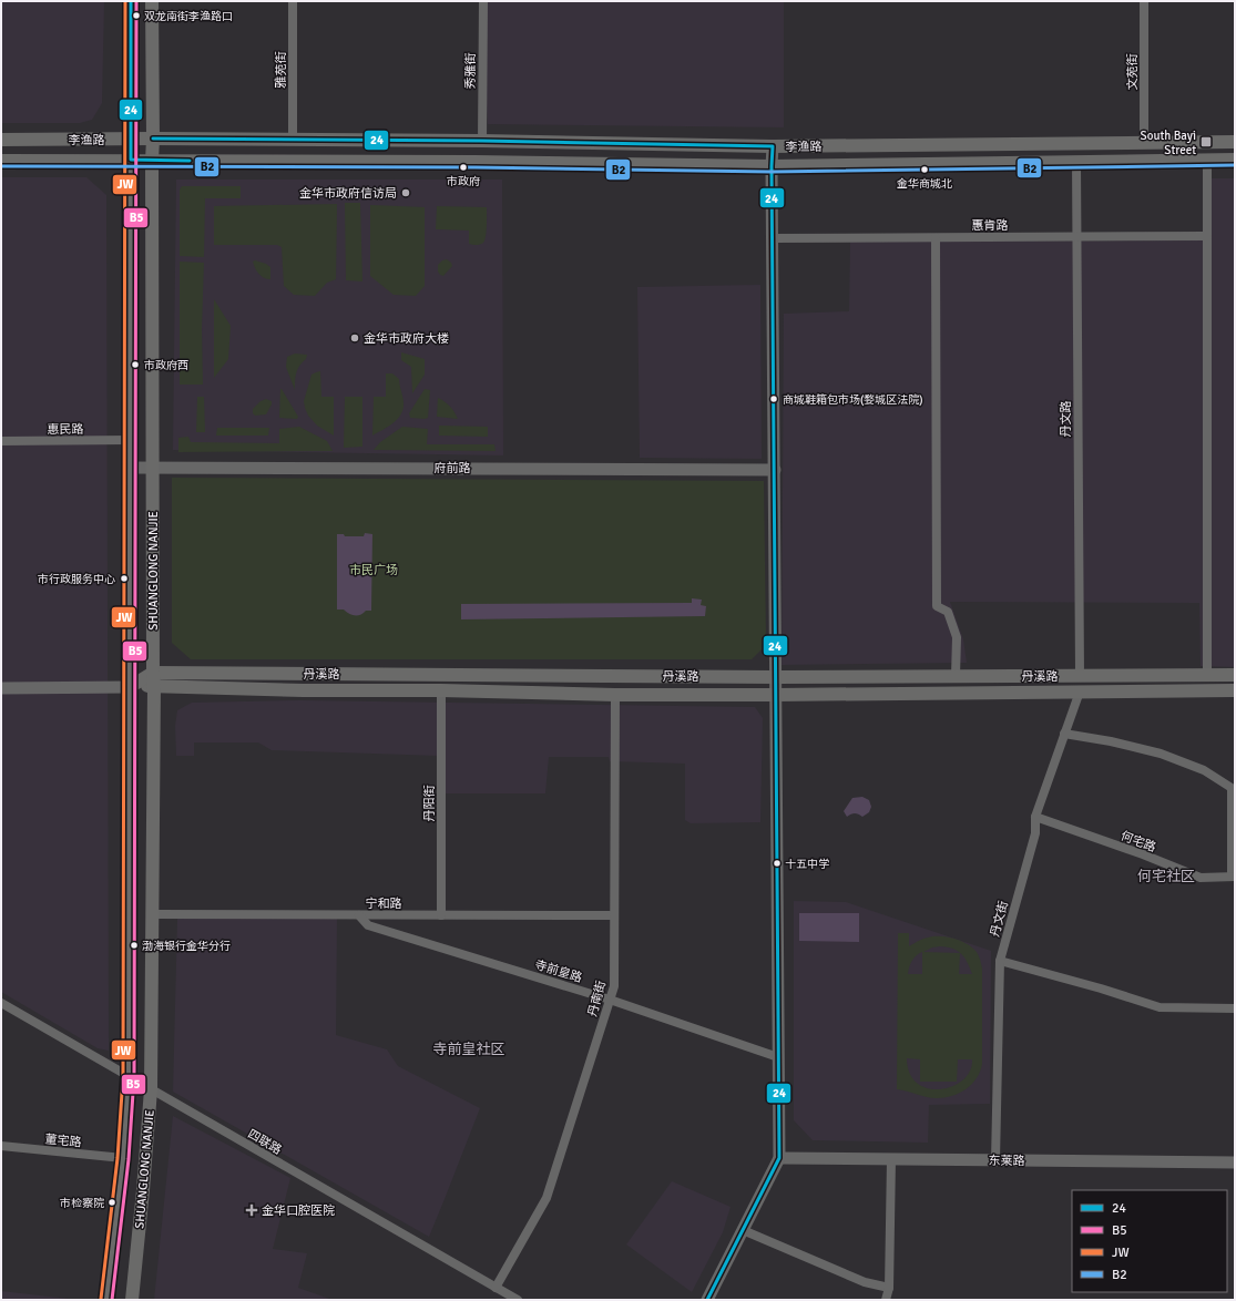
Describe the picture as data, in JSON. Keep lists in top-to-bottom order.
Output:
{
  "streets": {
    "main road": ["李渔路", "SHUANGLONG NANJIE", "丹溪路"],
    "street": [
      "雅苑街",
      "秀雅街",
      "文苑街",
      "惠肯路",
      "丹文路",
      "惠民路",
      "府前路",
      "丹阳街",
      "何宅路",
      "宁和路",
      "丹文街",
      "寺前皇路",
      "丹南街",
      "董宅路",
      "四联路",
      "东莱路"
    ]
  },
  "crossings": [
    ["雅苑街", "李渔路"],
    ["秀雅街", "李渔路"],
    ["文苑街", "李渔路"],
    ["李渔路", "丹文路"],
    ["李渔路", "SHUANGLONG NANJIE"],
    ["惠肯路", "丹文路"],
    ["丹文路", "丹溪路"],
    ["府前路", "SHUANGLONG NANJIE"],
    ["SHUANGLONG NANJIE", "丹溪路"],
    ["SHUANGLONG NANJIE", "宁和路"],
    ["SHUANGLONG NANJIE", "四联路"],
    ["丹溪路", "丹阳街"],
    ["丹溪路", "丹文街"],
    ["丹溪路", "丹南街"],
    ["丹阳街", "宁和路"],
    ["何宅路", "丹文街"],
    ["宁和路", "寺前皇路"],
    ["宁和路", "丹南街"],
    ["丹文街", "东莱路"],
    ["寺前皇路", "丹南街"],
    ["丹南街", "四联路"]
  ],
  "districts": ["何宅社区", "寺前皇社区"],
  "parks": ["市民广场"],
  "places": {
    "other": [
      "双龙南街李渔路口",
      "市政府",
      "金华商城北",
      "金华市政府信访局",
      "金华市政府大楼",
      "市政府西",
      "商城鞋箱包市场(婺城区法院)",
      "市行政服务中心",
      "十五中学",
      "渤海银行金华分行",
      "市检察院"
    ],
    "transit": ["South Bayi Street"],
    "health": ["金华口腔医院"]
  },
  "lines": [
    "transit line 24",
    "transit line B5",
    "transit line JW",
    "transit line B2"
  ],
  "legend": [
    "24",
    "B5",
    "JW",
    "B2"
  ]
}
